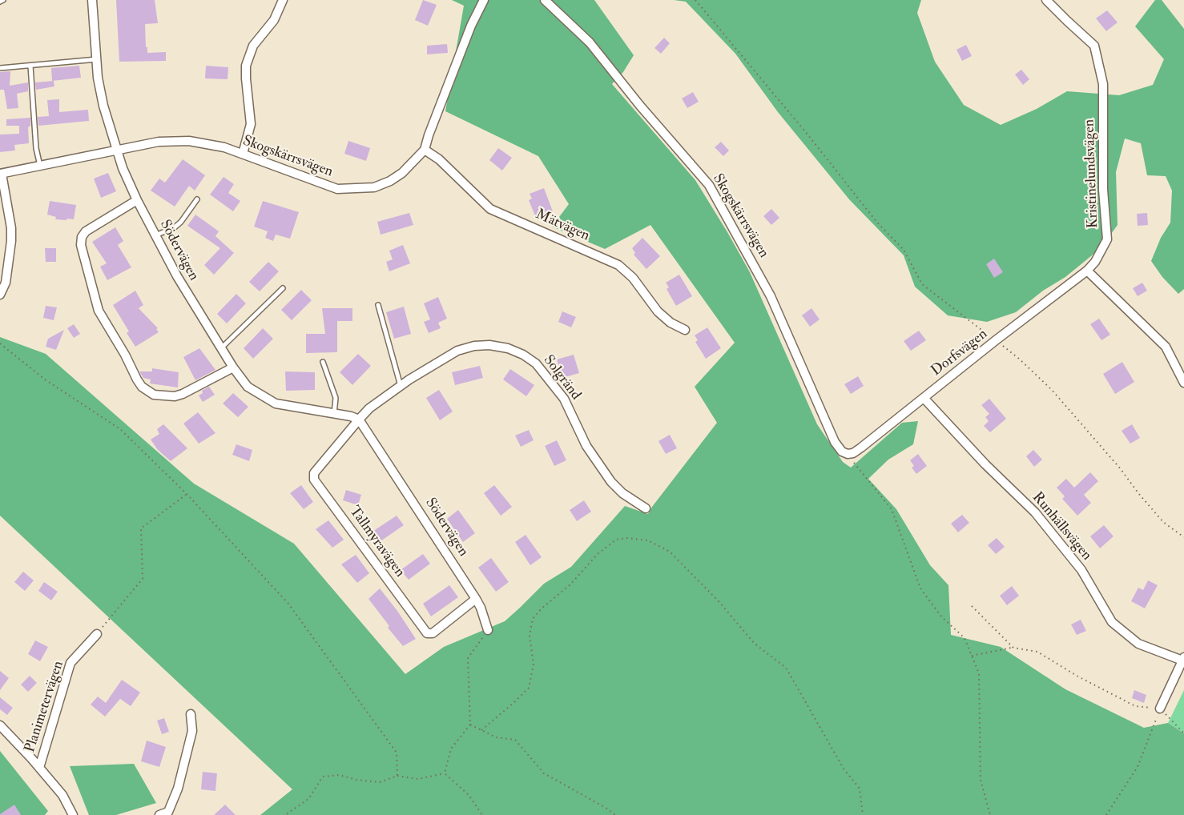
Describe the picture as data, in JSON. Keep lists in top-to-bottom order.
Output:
{
  "streets": {
    "street": [
      "Skogskärrsvägen",
      "Kristinelundsvägen",
      "Mätvägen",
      "Södervägen",
      "Dorfsvägen",
      "Solgränd",
      "Runhällsvägen",
      "Tallmyravägen",
      "Planimetervägen"
    ]
  },
  "crossings": [
    ["Skogskärrsvägen", "Mätvägen"],
    ["Skogskärrsvägen", "Södervägen"],
    ["Skogskärrsvägen", "Dorfsvägen"],
    ["Kristinelundsvägen", "Dorfsvägen"],
    ["Södervägen", "Solgränd"],
    ["Södervägen", "Tallmyravägen"],
    ["Dorfsvägen", "Runhällsvägen"],
    ["Solgränd", "Tallmyravägen"]
  ]
}
